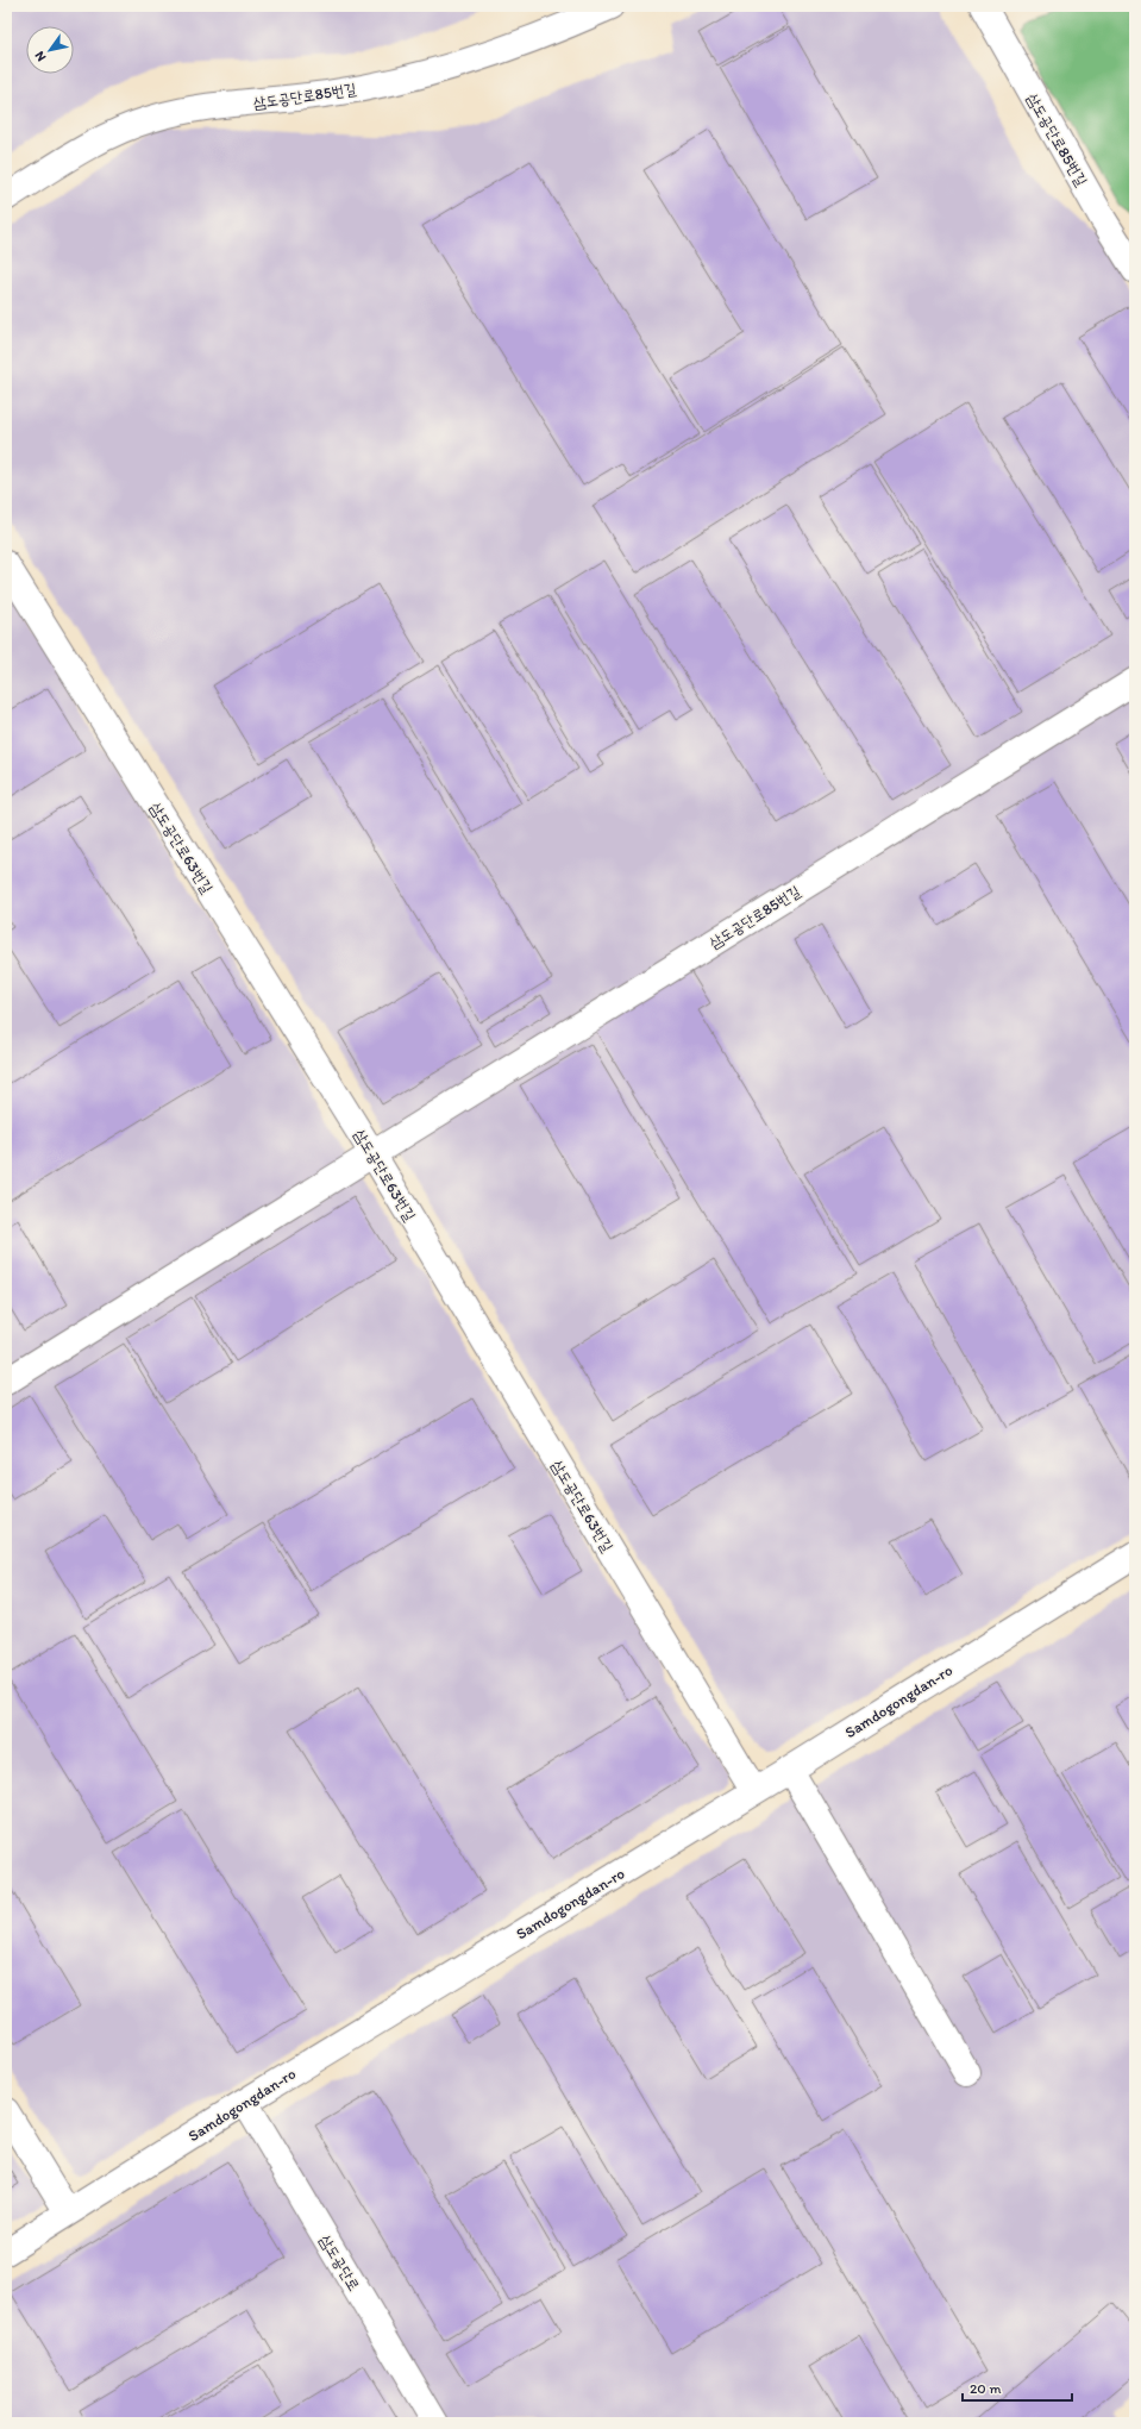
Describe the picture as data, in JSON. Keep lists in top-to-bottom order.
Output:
{
  "streets": {
    "street": [
      "삼도공단로85번길",
      "삼도공단로63번길",
      "Samdogongdan-ro",
      "삼도공단로"
    ]
  },
  "crossings": [
    ["삼도공단로85번길", "삼도공단로63번길"],
    ["삼도공단로63번길", "Samdogongdan-ro"],
    ["Samdogongdan-ro", "삼도공단로"]
  ],
  "scale_bar": "20 m",
  "north": "bottom left"
}
